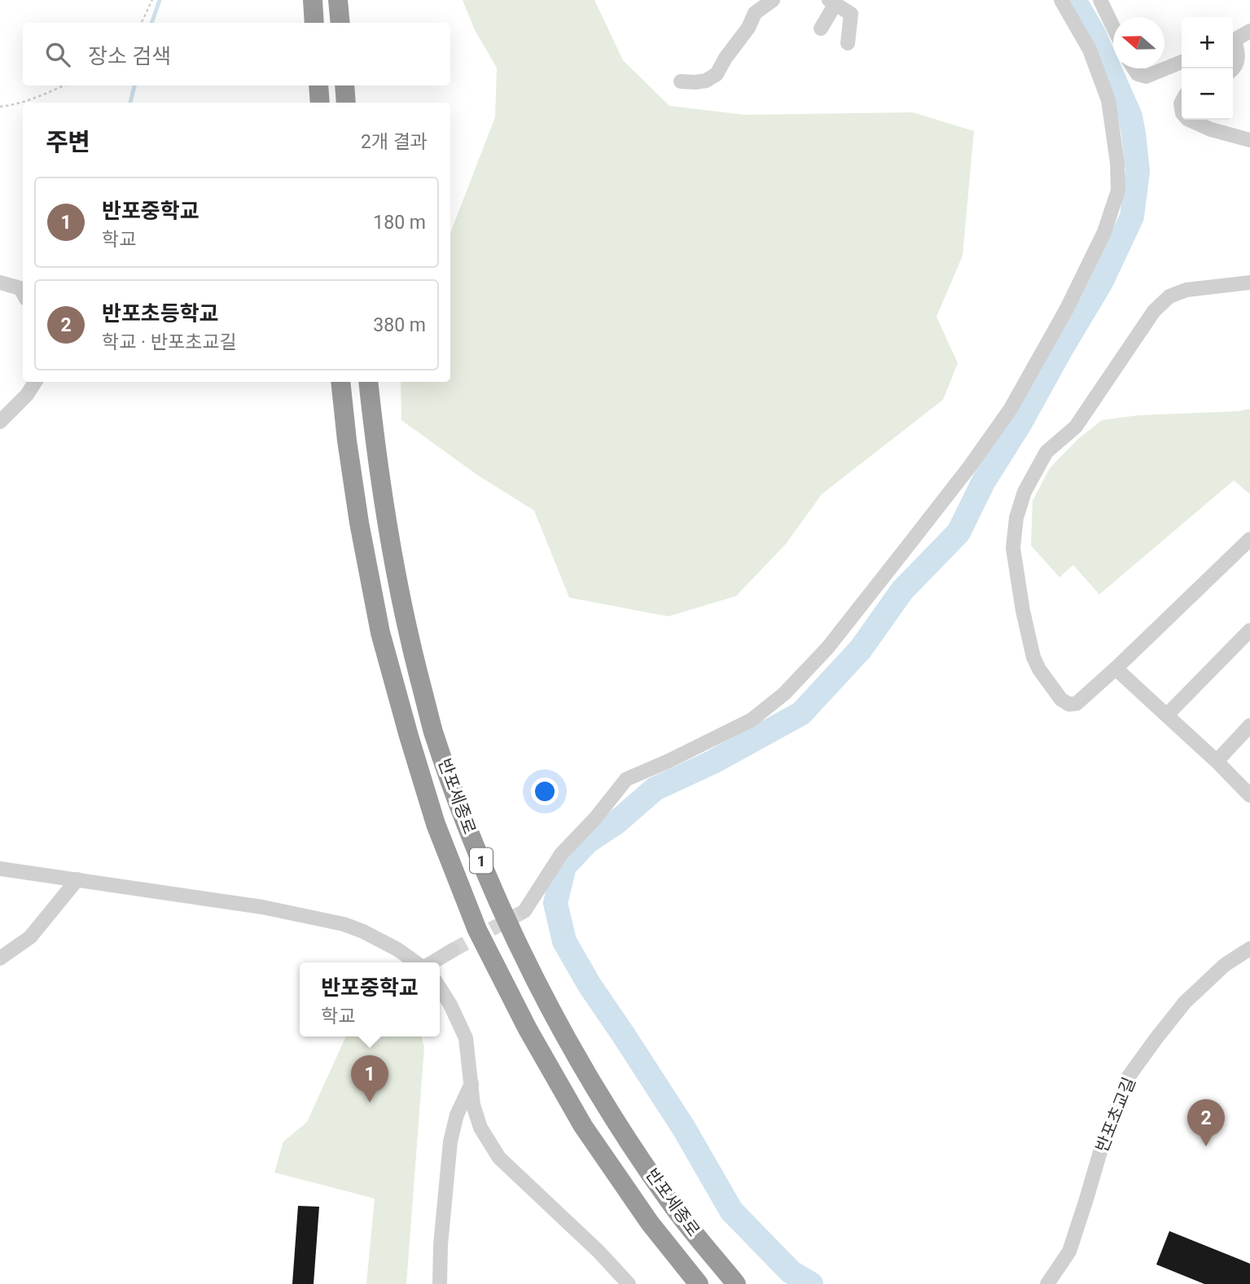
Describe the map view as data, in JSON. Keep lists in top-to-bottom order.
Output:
{
  "streets": {
    "highway": ["반포세종로", "1"],
    "street": ["반포초교길"]
  },
  "north": "left",
  "page": {
    "map_buttons": ["+", "−"],
    "search": "장소 검색",
    "heading": ["주변", "2개 결과"],
    "list": [
      {
        "mark": "1",
        "name": "반포중학교",
        "note": "학교",
        "value": "180 m"
      },
      {
        "mark": "2",
        "name": "반포초등학교",
        "note": "학교 · 반포초교길",
        "value": "380 m"
      }
    ],
    "popup": ["반포중학교", "학교"],
    "pins": ["1", "2"]
  }
}
